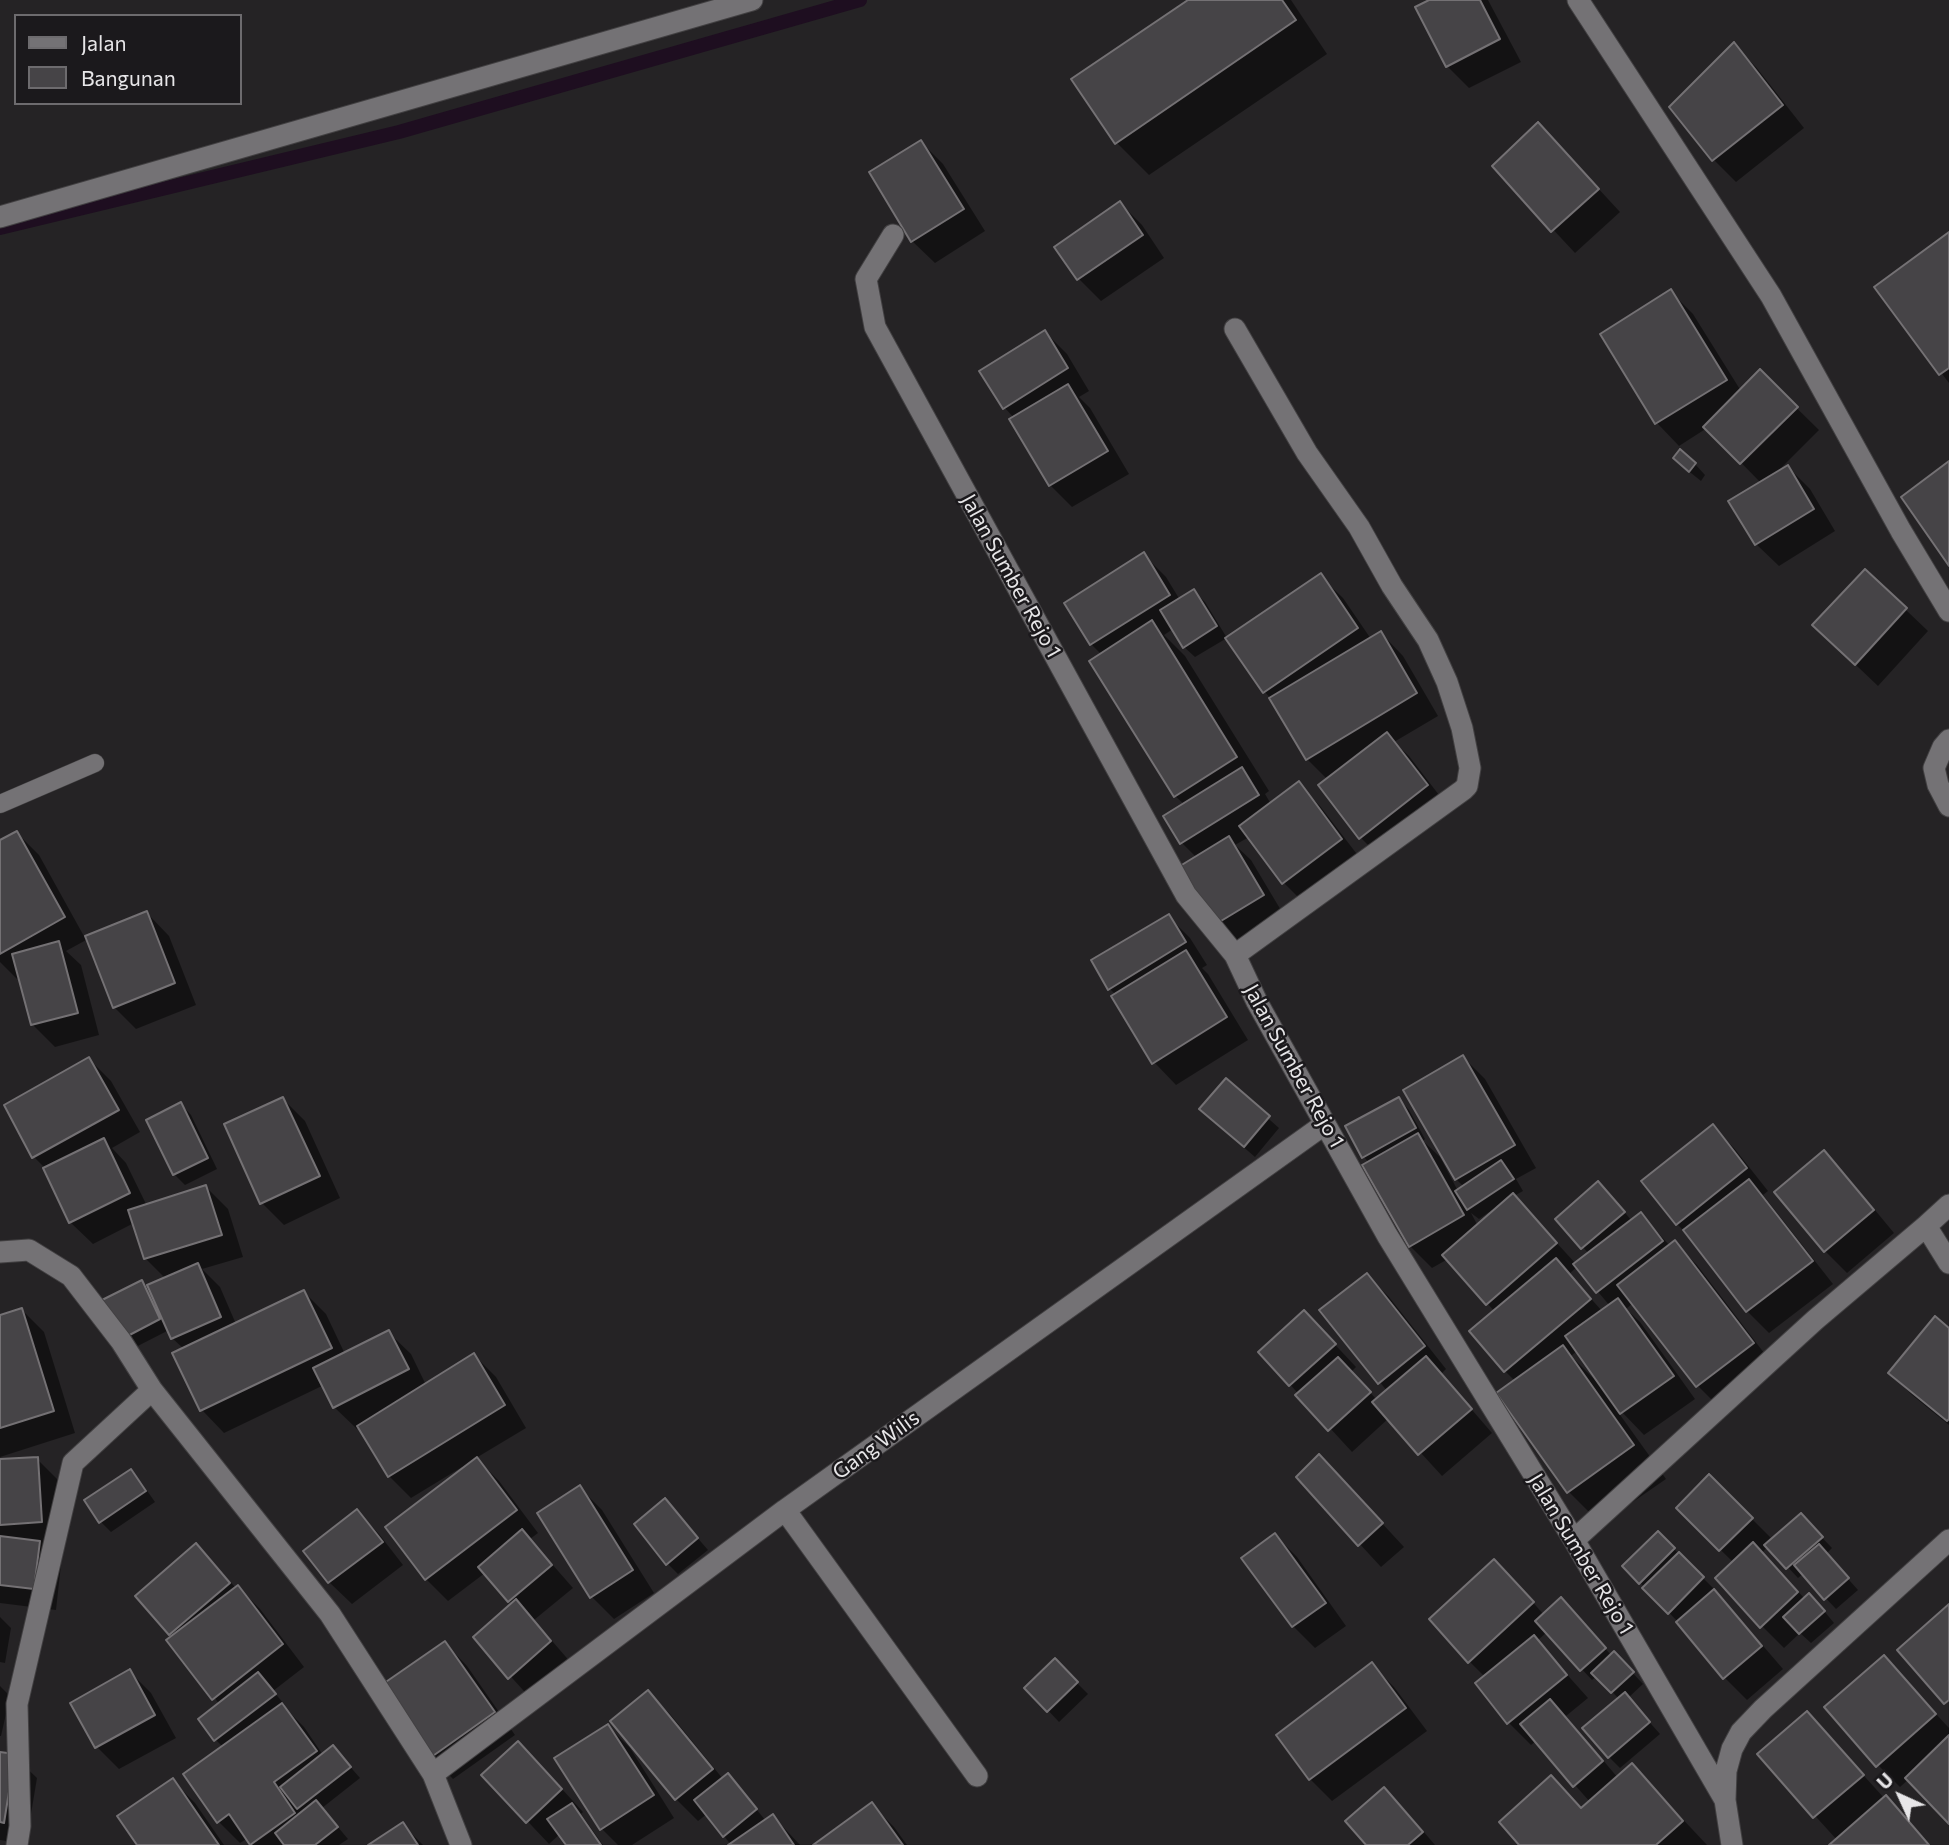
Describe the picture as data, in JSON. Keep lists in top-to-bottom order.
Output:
{
  "streets": {
    "street": ["Jalan Sumber Rejo 1", "Gang Wilis"]
  },
  "crossings": [
    ["Jalan Sumber Rejo 1", "Gang Wilis"]
  ],
  "legend": ["Jalan", "Bangunan"],
  "north": "top left"
}
